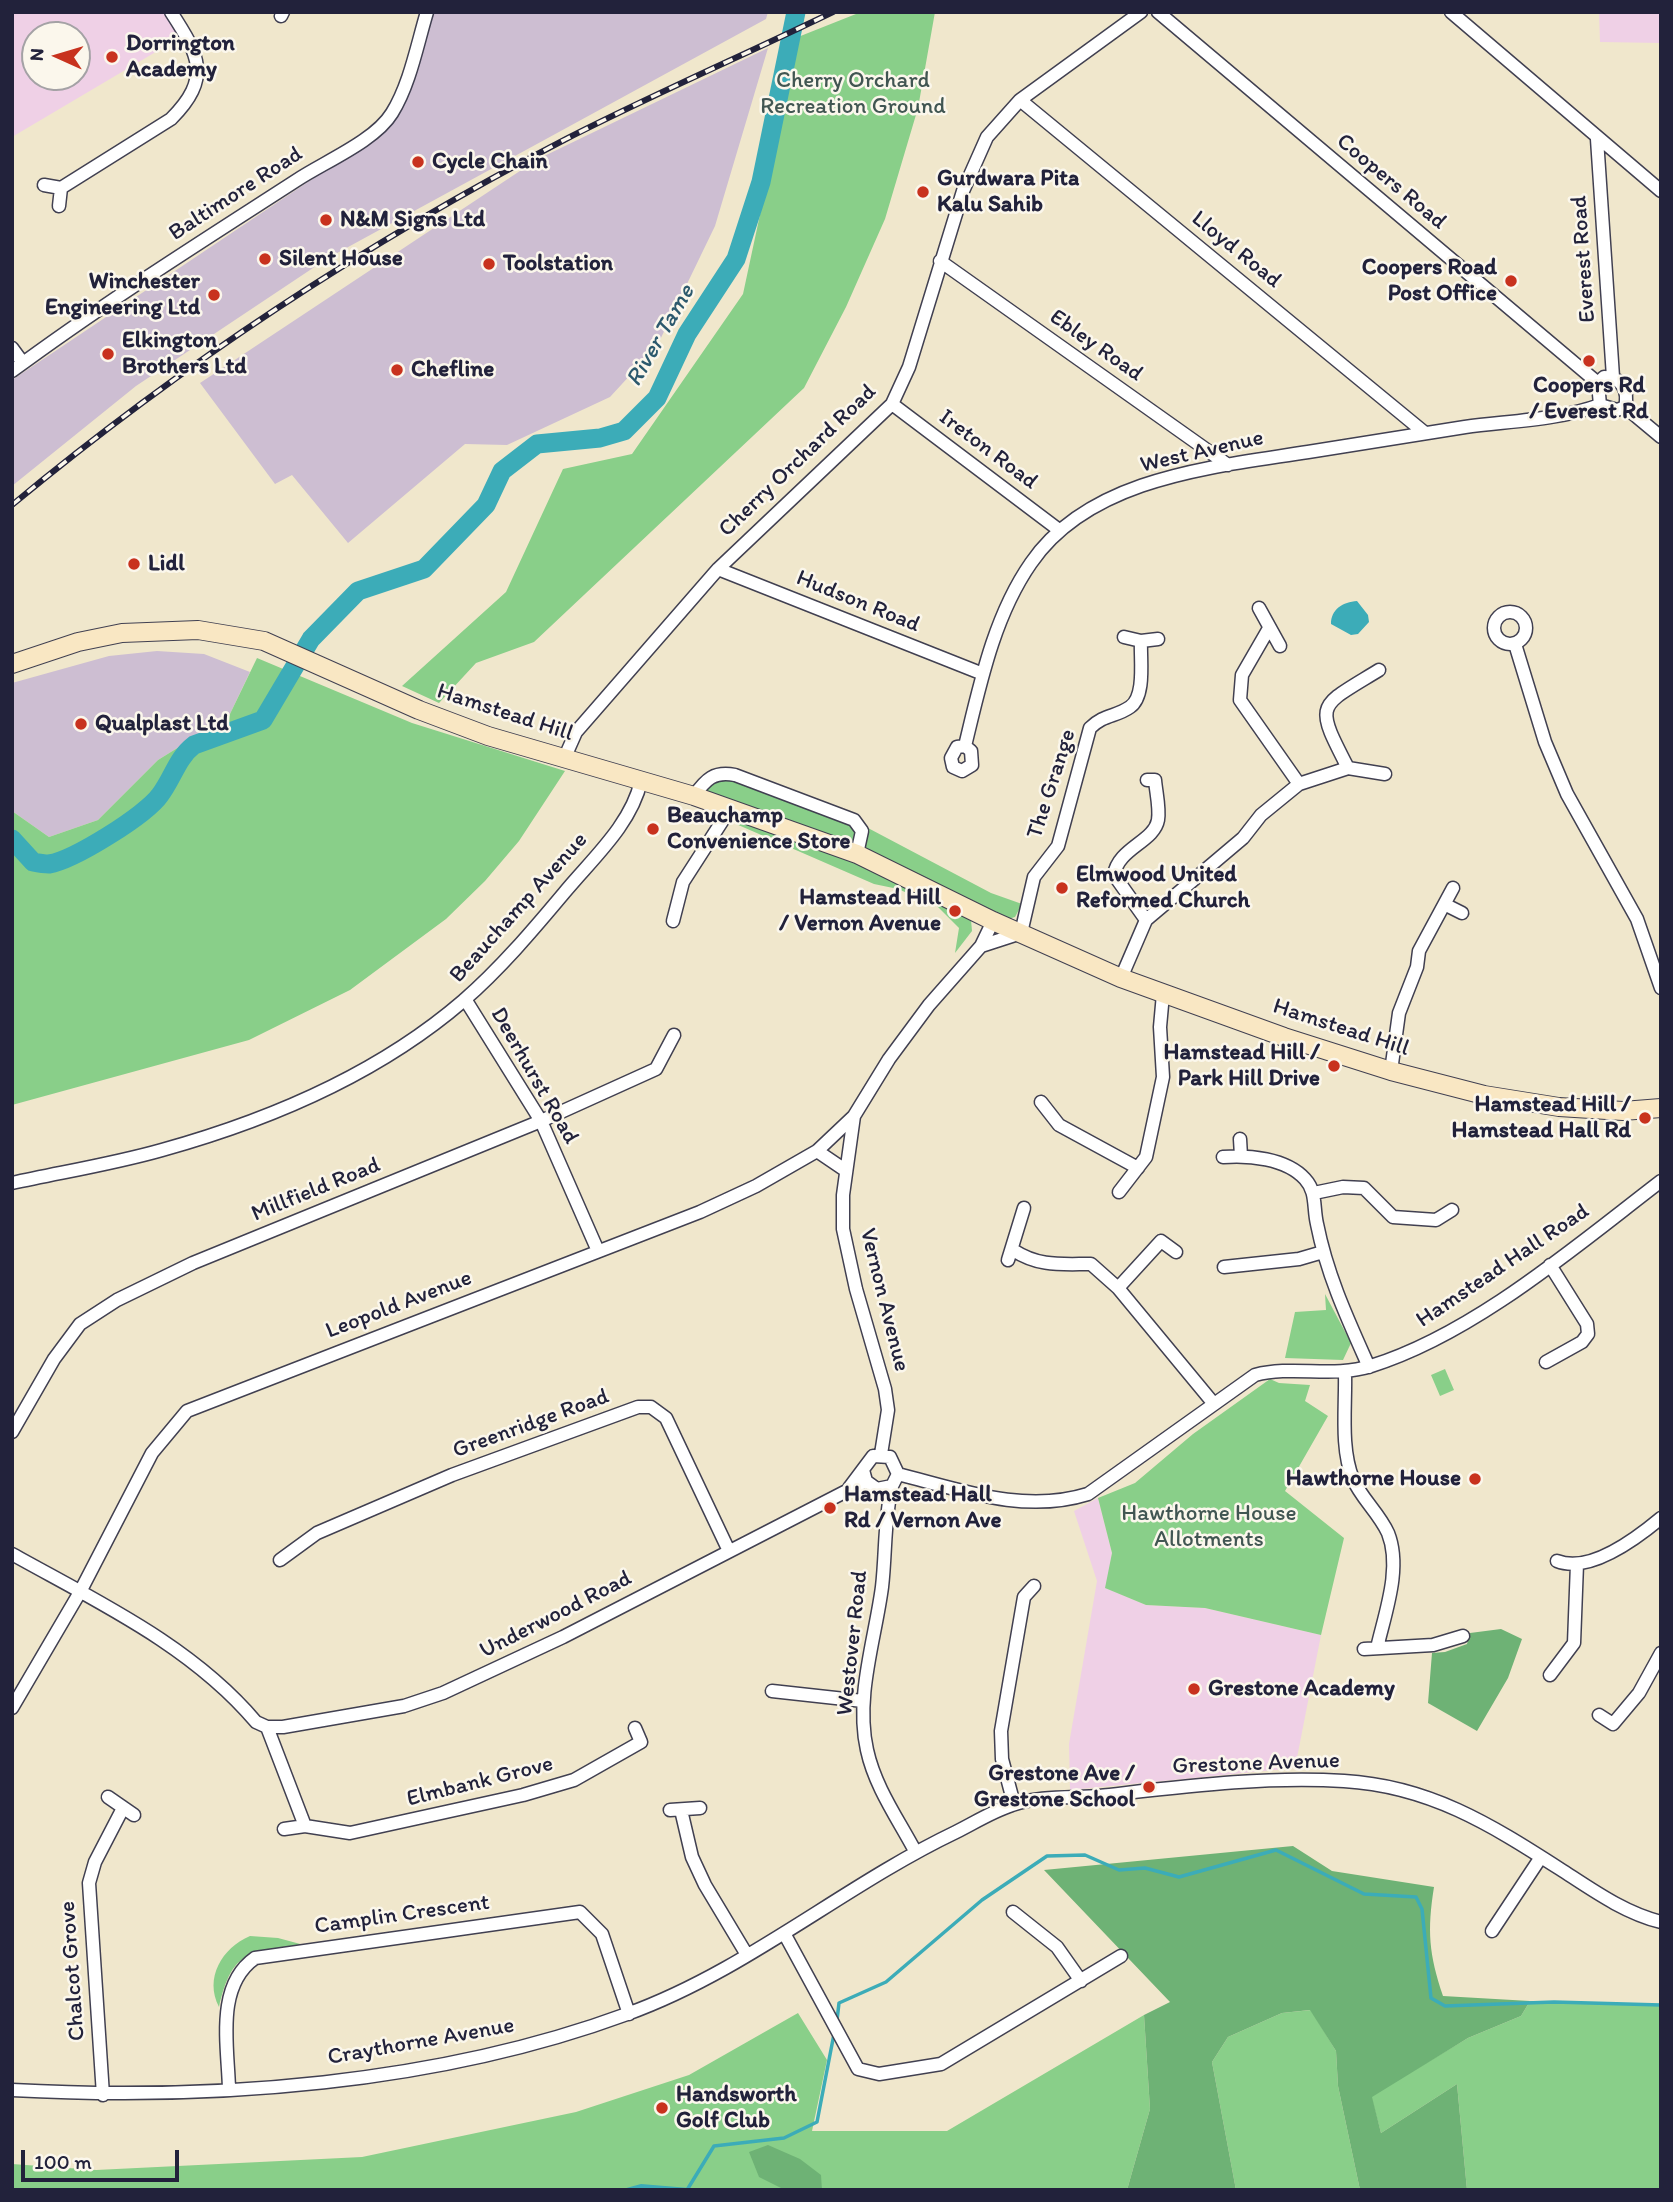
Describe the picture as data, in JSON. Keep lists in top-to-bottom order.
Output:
{
  "streets": {
    "main road": ["Hamstead Hill"],
    "street": [
      "Coopers Road",
      "Baltimore Road",
      "Lloyd Road",
      "Everest Road",
      "Ebley Road",
      "Ireton Road",
      "West Avenue",
      "Cherry Orchard Road",
      "Hudson Road",
      "The Grange",
      "Beauchamp Avenue",
      "Deerhurst Road",
      "Millfield Road",
      "Hamstead Hall Road",
      "Vernon Avenue",
      "Leopold Avenue",
      "Greenridge Road",
      "Underwood Road",
      "Westover Road",
      "Grestone Avenue",
      "Elmbank Grove",
      "Camplin Crescent",
      "Chalcot Grove",
      "Craythorne Avenue"
    ]
  },
  "crossings": [
    ["Coopers Road", "Everest Road"],
    ["Coopers Road", "West Avenue"],
    ["Lloyd Road", "West Avenue"],
    ["Lloyd Road", "Cherry Orchard Road"],
    ["Everest Road", "West Avenue"],
    ["Ebley Road", "West Avenue"],
    ["Ebley Road", "Cherry Orchard Road"],
    ["Ireton Road", "West Avenue"],
    ["Ireton Road", "Cherry Orchard Road"],
    ["West Avenue", "Hudson Road"],
    ["Cherry Orchard Road", "Hudson Road"],
    ["Cherry Orchard Road", "Hamstead Hill"],
    ["Hamstead Hill", "The Grange"],
    ["Hamstead Hill", "Beauchamp Avenue"],
    ["Hamstead Hill", "Vernon Avenue"],
    ["Beauchamp Avenue", "Deerhurst Road"],
    ["Deerhurst Road", "Millfield Road"],
    ["Deerhurst Road", "Leopold Avenue"],
    ["Hamstead Hall Road", "Vernon Avenue"],
    ["Hamstead Hall Road", "Underwood Road"],
    ["Hamstead Hall Road", "Westover Road"],
    ["Vernon Avenue", "Leopold Avenue"],
    ["Vernon Avenue", "Underwood Road"],
    ["Vernon Avenue", "Westover Road"],
    ["Greenridge Road", "Underwood Road"],
    ["Underwood Road", "Westover Road"],
    ["Westover Road", "Grestone Avenue"],
    ["Westover Road", "Craythorne Avenue"],
    ["Grestone Avenue", "Craythorne Avenue"],
    ["Camplin Crescent", "Craythorne Avenue"],
    ["Chalcot Grove", "Craythorne Avenue"]
  ],
  "water": ["River Tame"],
  "parks": ["Cherry Orchard Recreation Ground", "Hawthorne House Allotments"],
  "places": [
    "Dorrington Academy",
    "Cycle Chain",
    "Gurdwara Pita Kalu Sahib",
    "N&M Signs Ltd",
    "Silent House",
    "Toolstation",
    "Coopers Road Post Office",
    "Winchester Engineering Ltd",
    "Elkington Brothers Ltd",
    "Coopers Rd / Everest Rd",
    "Chefline",
    "Lidl",
    "Qualplast Ltd",
    "Beauchamp Convenience Store",
    "Elmwood United Reformed Church",
    "Hamstead Hill / Vernon Avenue",
    "Hamstead Hill / Park Hill Drive",
    "Hamstead Hill / Hamstead Hall Rd",
    "Hawthorne House",
    "Hamstead Hall Rd / Vernon Ave",
    "Grestone Academy",
    "Grestone Ave / Grestone School",
    "Handsworth Golf Club"
  ],
  "scale_bar": "100 m",
  "north": "left"
}
